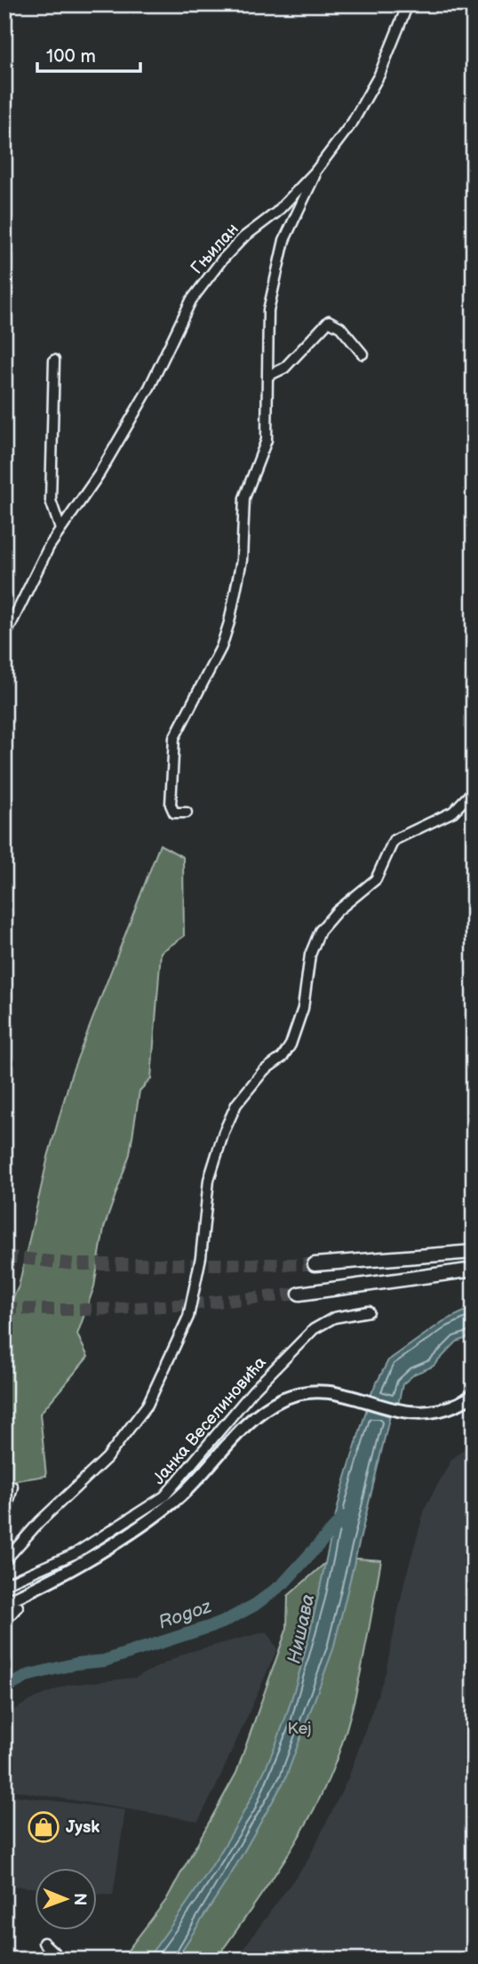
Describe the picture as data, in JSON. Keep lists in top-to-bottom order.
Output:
{
  "streets": {
    "street": ["Гњилан", "Јанка Веселиновића"]
  },
  "water": ["Rogoz", "Нишава"],
  "parks": ["Кеј"],
  "places": {
    "shop": ["Jysk"]
  },
  "scale_bar": "100 m",
  "north": "right"
}
